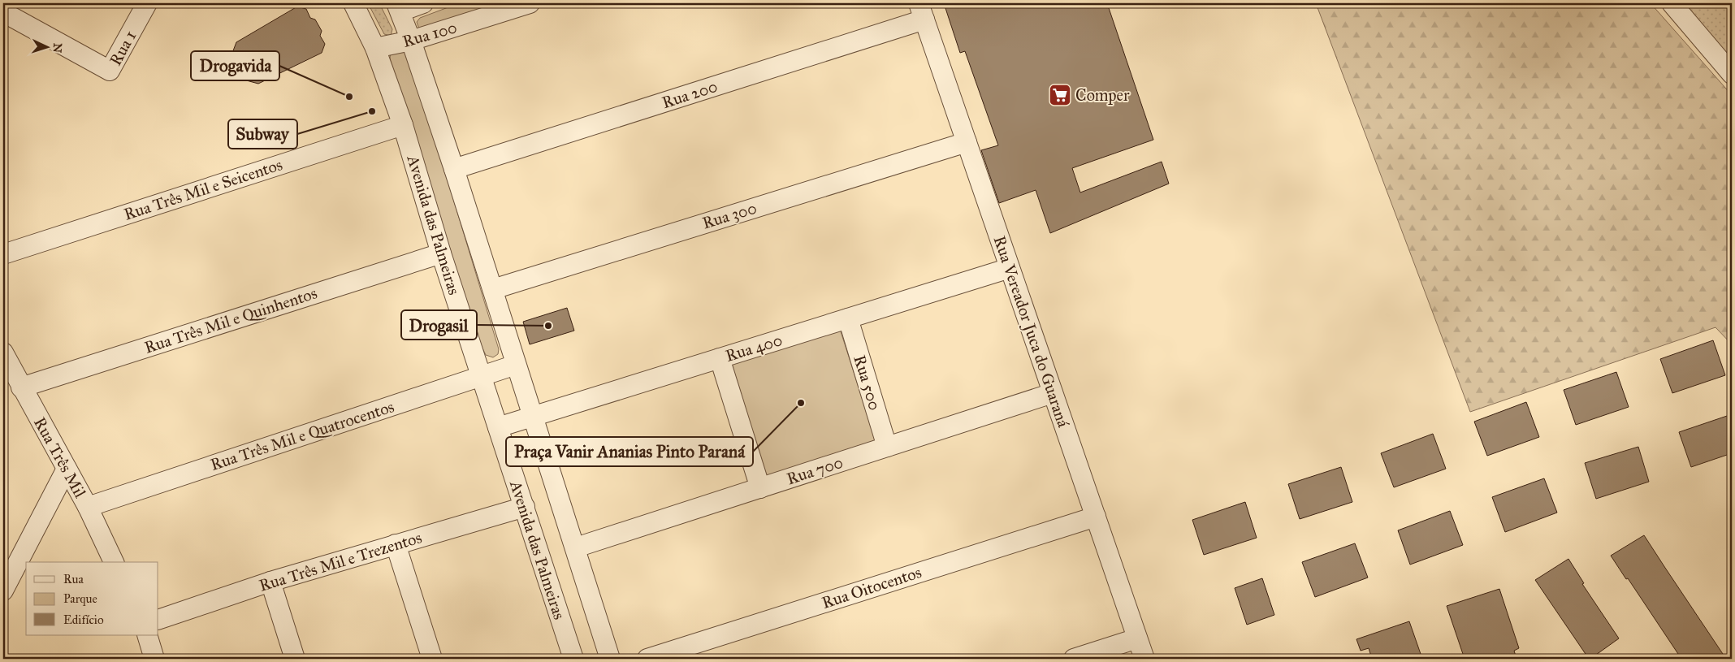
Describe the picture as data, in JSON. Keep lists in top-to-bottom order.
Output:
{
  "streets": {
    "street": [
      "Rua 100",
      "Rua 1",
      "Rua 200",
      "Rua Três Mil e Seicentos",
      "Rua 300",
      "Avenida das Palmeiras",
      "Rua Três Mil e Quinhentos",
      "Rua Vereador Juca do Guaraná",
      "Rua 400",
      "Rua 500",
      "Rua Três Mil e Quatrocentos",
      "Rua Três Mil",
      "Rua 700",
      "Rua Três Mil e Trezentos",
      "Rua Oitocentos"
    ]
  },
  "crossings": [
    ["Rua 100", "Avenida das Palmeiras"],
    ["Rua 200", "Rua Vereador Juca do Guaraná"],
    ["Rua Três Mil e Seicentos", "Avenida das Palmeiras"],
    ["Rua 300", "Rua Vereador Juca do Guaraná"],
    ["Avenida das Palmeiras", "Rua Três Mil e Quinhentos"],
    ["Avenida das Palmeiras", "Rua 400"],
    ["Avenida das Palmeiras", "Rua Três Mil e Quatrocentos"],
    ["Avenida das Palmeiras", "Rua Três Mil e Trezentos"],
    ["Rua Três Mil e Quinhentos", "Rua Três Mil"],
    ["Rua Vereador Juca do Guaraná", "Rua 400"],
    ["Rua Vereador Juca do Guaraná", "Rua 700"],
    ["Rua Vereador Juca do Guaraná", "Rua Oitocentos"],
    ["Rua 400", "Rua 500"],
    ["Rua 500", "Rua 700"],
    ["Rua Três Mil e Quatrocentos", "Rua Três Mil"]
  ],
  "places": {
    "supermarket": ["Comper"],
    "other": [
      "Drogavida",
      "Subway",
      "Drogasil",
      "Praça Vanir Ananias Pinto Paraná"
    ]
  },
  "legend": ["Rua", "Parque", "Edifício"],
  "north": "right"
}
